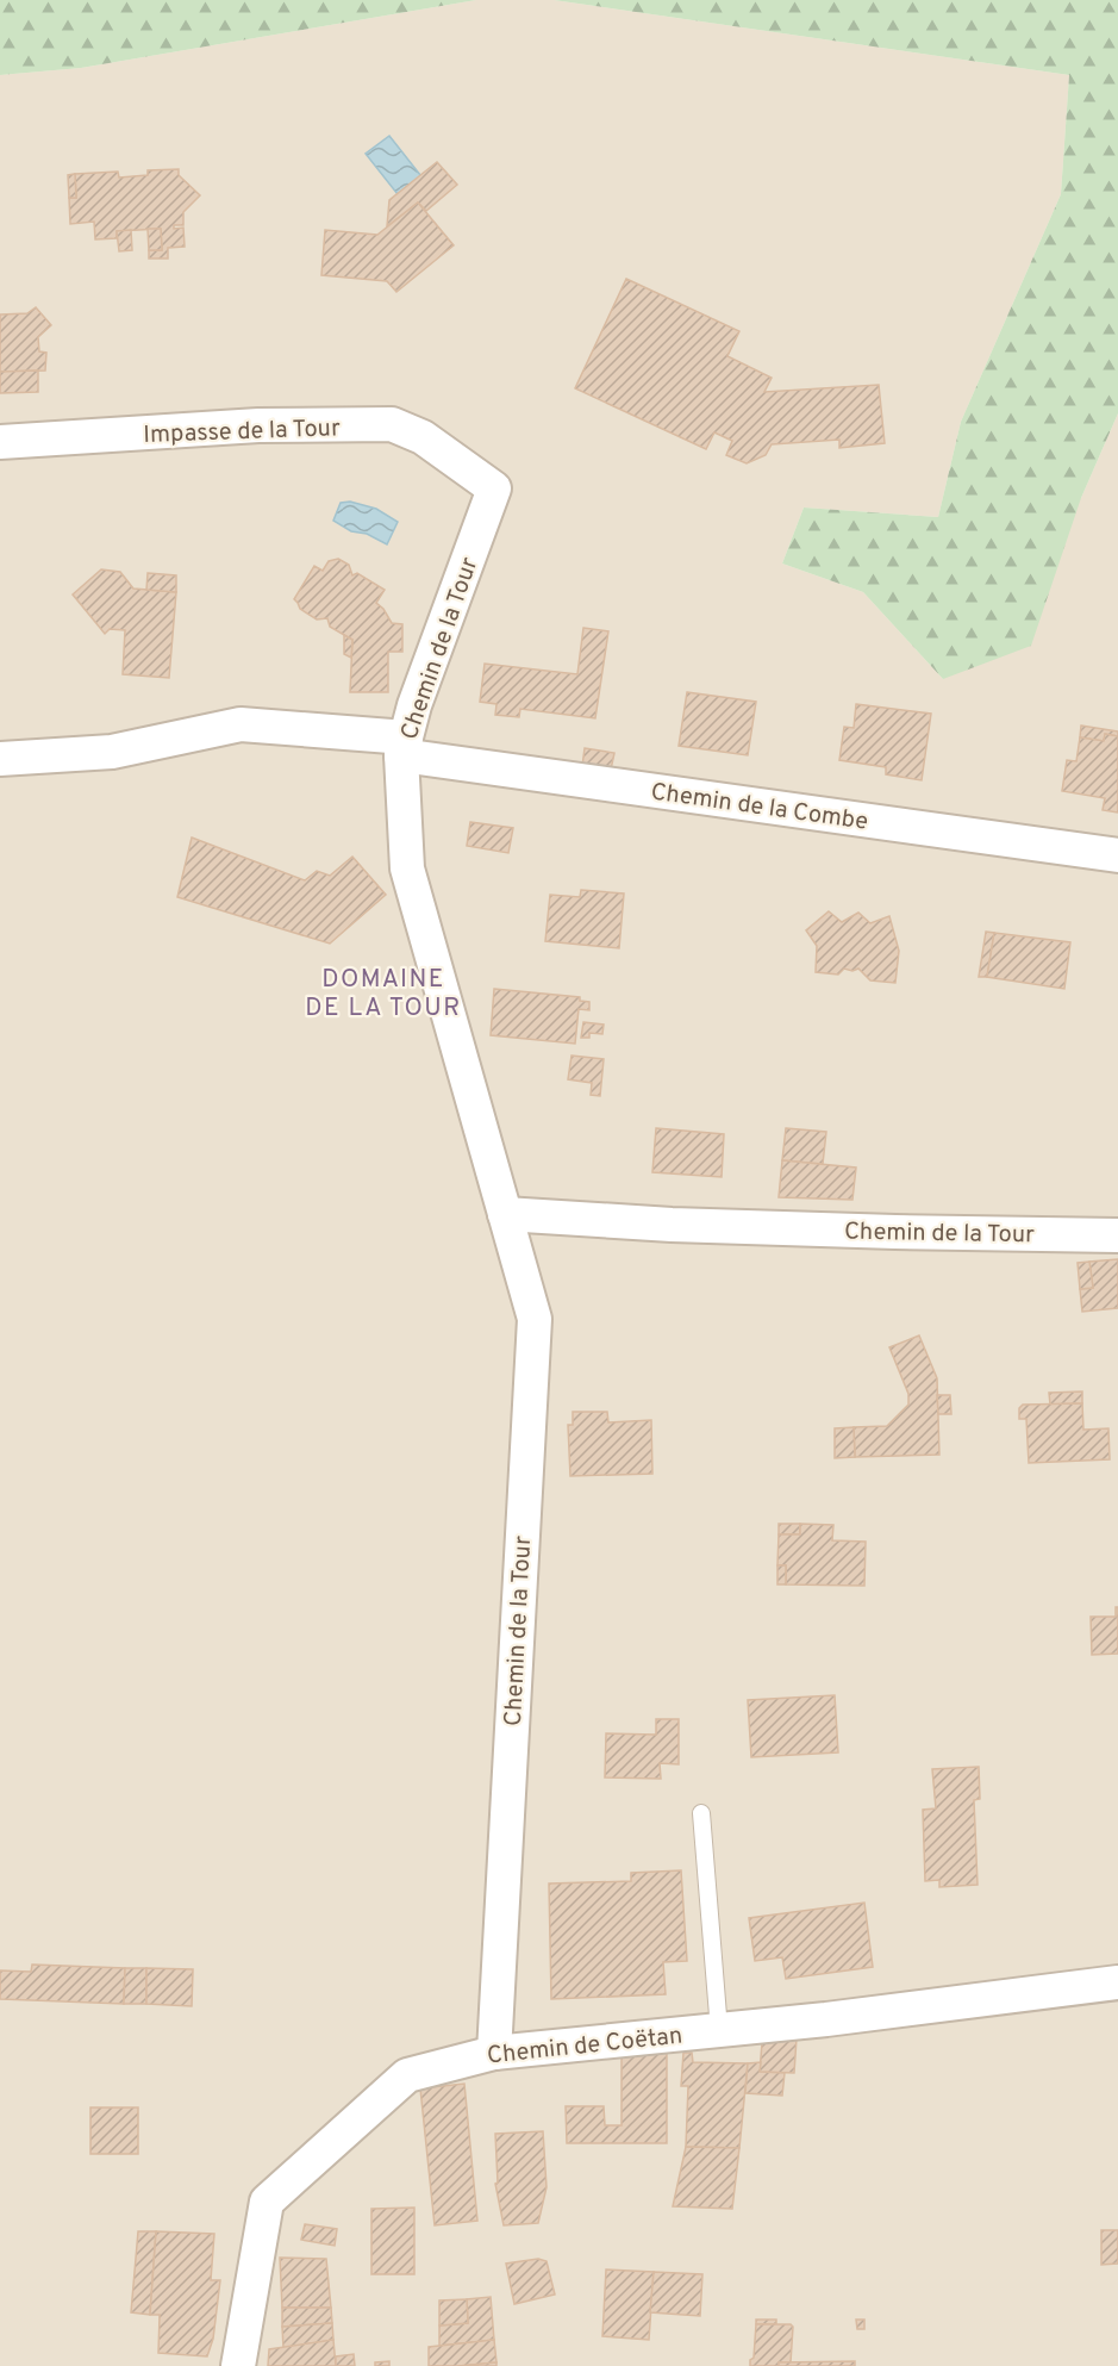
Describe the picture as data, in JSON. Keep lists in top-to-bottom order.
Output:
{
  "streets": {
    "street": [
      "Impasse de la Tour",
      "Chemin de la Tour",
      "Chemin de la Combe",
      "Chemin de Coëtan"
    ]
  },
  "crossings": [
    ["Impasse de la Tour", "Chemin de la Tour"],
    ["Chemin de la Tour", "Chemin de la Combe"],
    ["Chemin de la Tour", "Chemin de Coëtan"]
  ],
  "districts": ["DOMAINE DE LA TOUR"]
}
